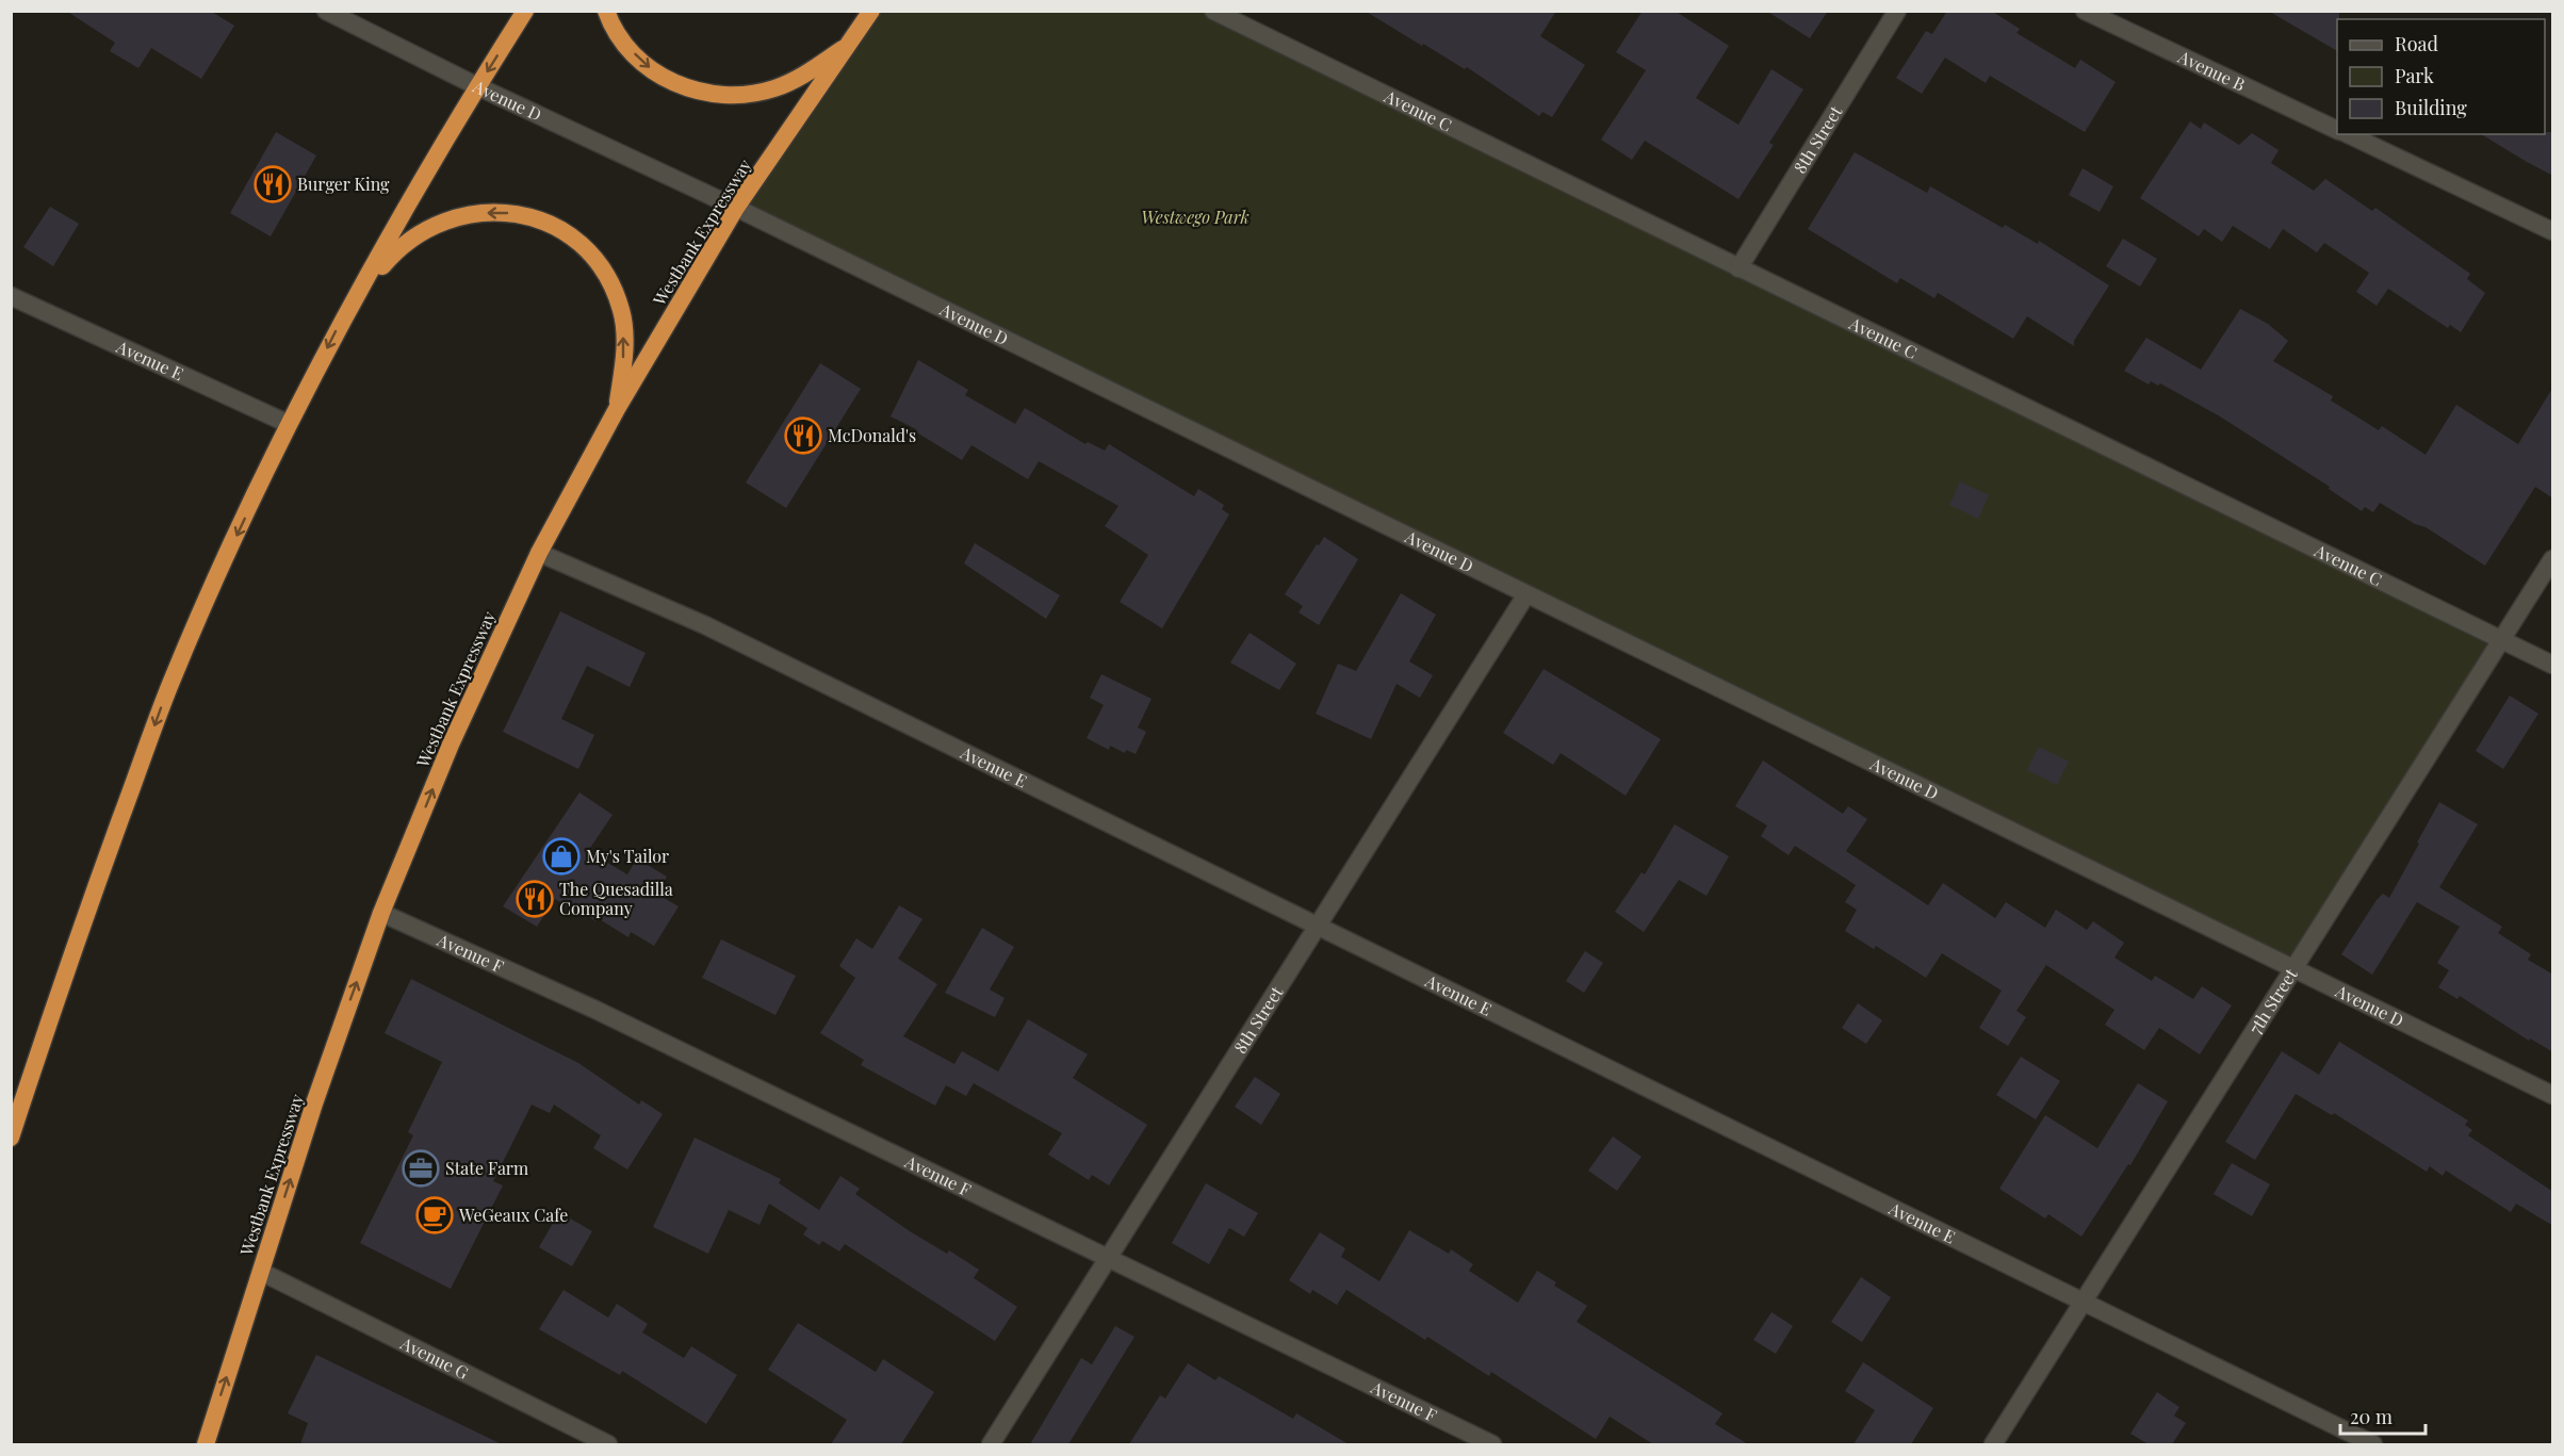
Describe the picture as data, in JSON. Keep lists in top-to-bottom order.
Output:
{
  "streets": {
    "highway": ["Westbank Expressway"],
    "street": [
      "Avenue B",
      "Avenue D",
      "Avenue C",
      "8th Street",
      "Avenue E",
      "Avenue F",
      "7th Street",
      "Avenue G"
    ]
  },
  "crossings": [
    ["Avenue D", "8th Street"],
    ["Avenue D", "Westbank Expressway"],
    ["Avenue D", "7th Street"],
    ["Avenue C", "8th Street"],
    ["Avenue C", "7th Street"],
    ["8th Street", "Avenue E"],
    ["8th Street", "Avenue F"],
    ["Westbank Expressway", "Avenue E"],
    ["Westbank Expressway", "Avenue F"],
    ["Westbank Expressway", "Avenue G"],
    ["Avenue E", "7th Street"]
  ],
  "one_way": ["Westbank Expressway"],
  "parks": ["Westwego Park"],
  "places": {
    "restaurant": ["Burger King", "McDonald's", "The Quesadilla Company"],
    "shop": ["My's Tailor"],
    "office": ["State Farm"],
    "cafe": ["WeGeaux Cafe"]
  },
  "legend": ["Road", "Park", "Building"],
  "scale_bar": "20 m"
}
